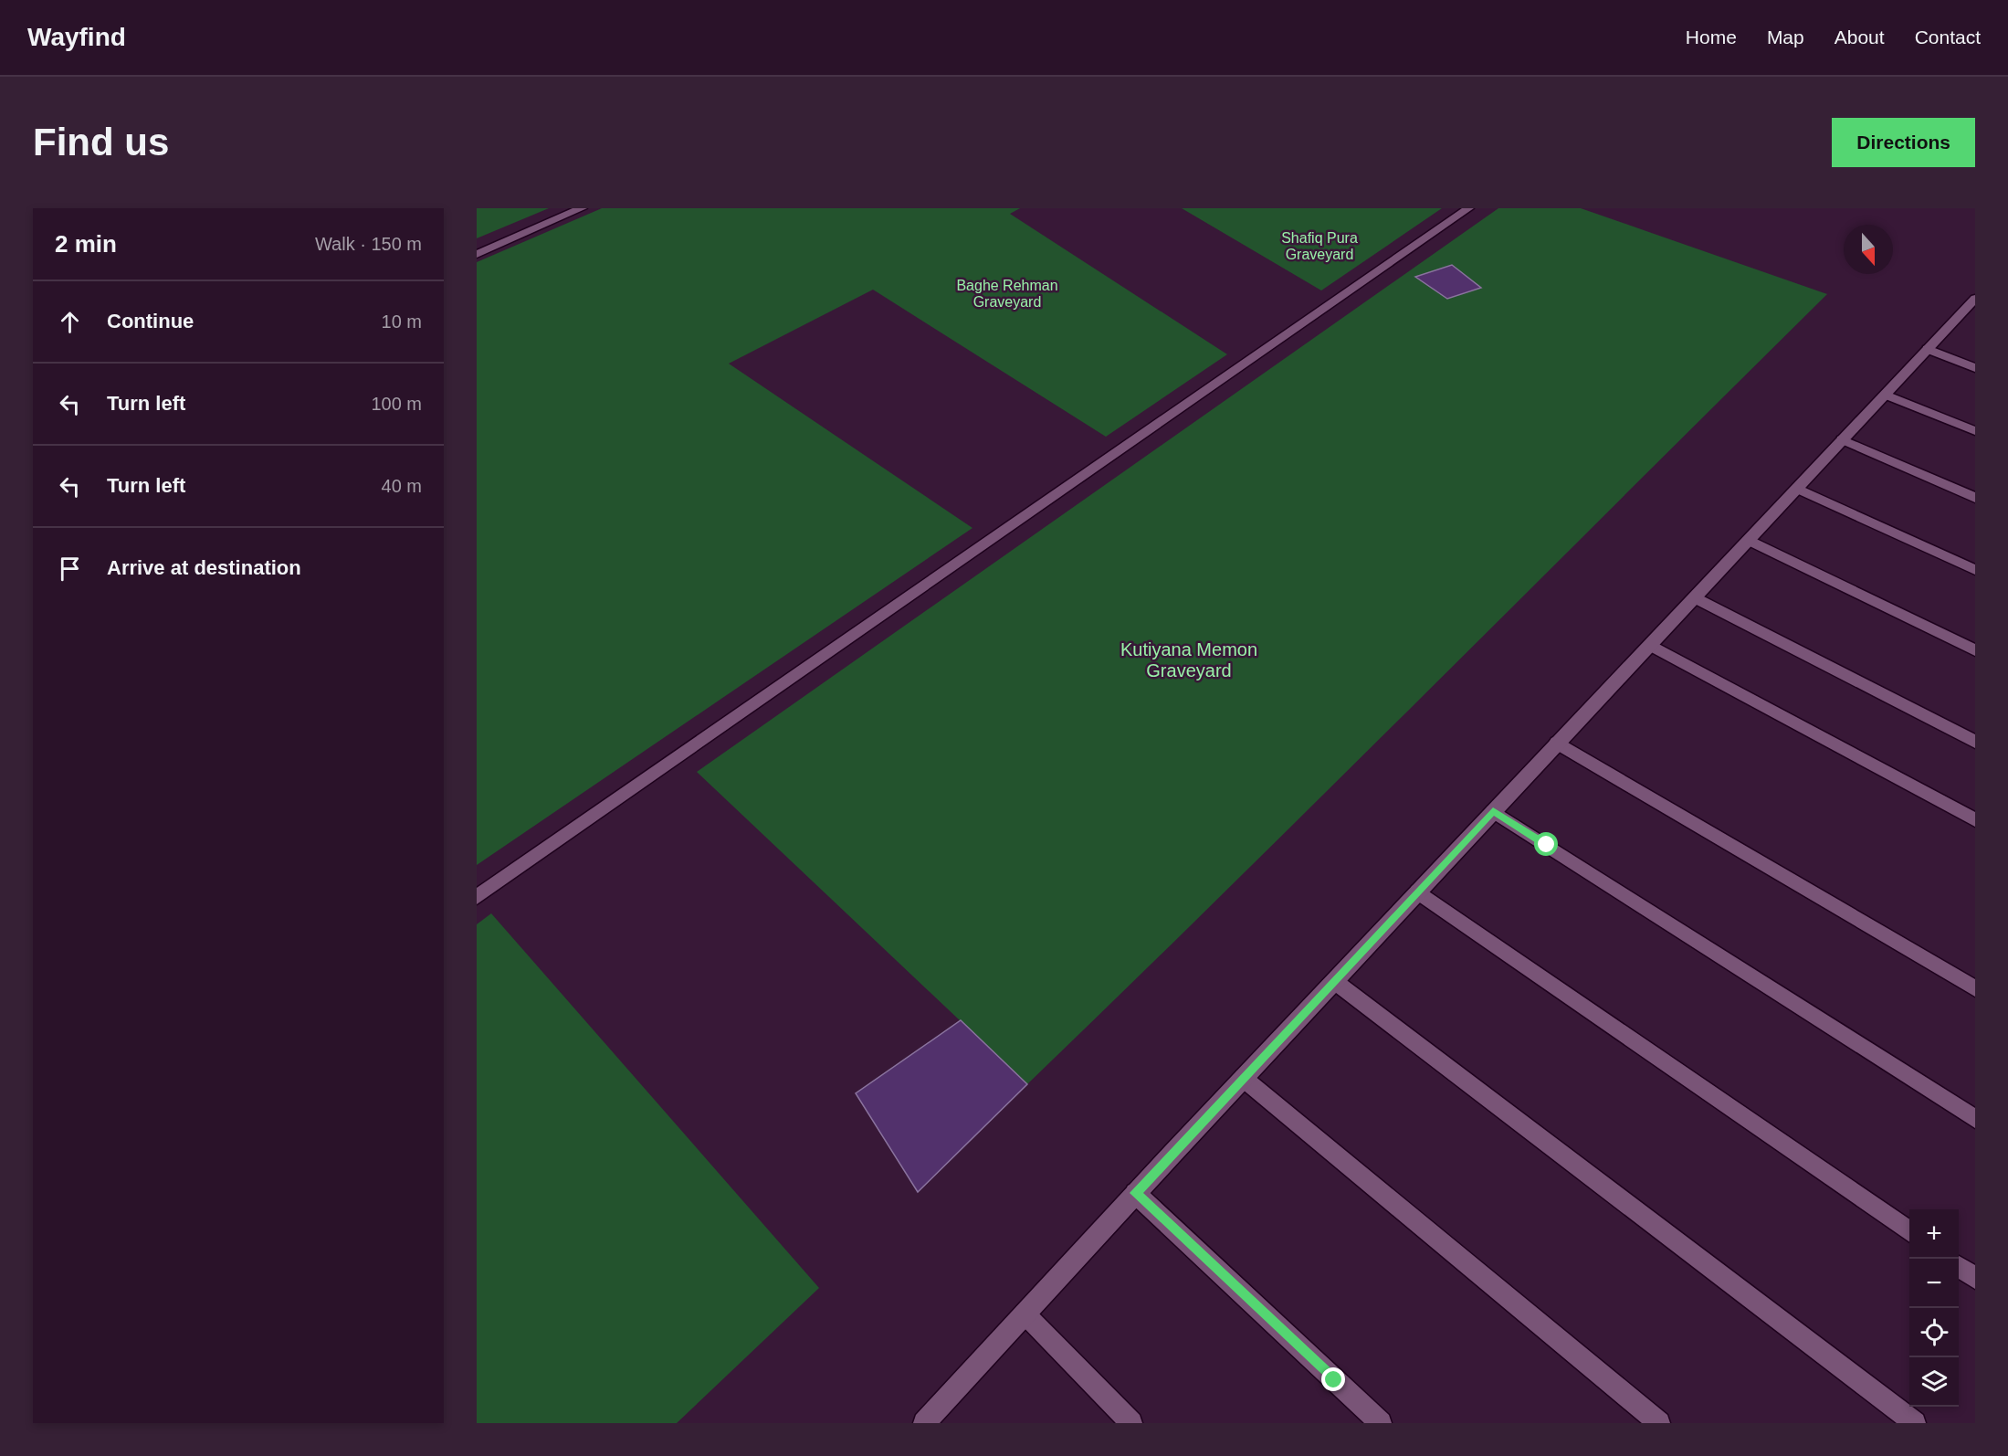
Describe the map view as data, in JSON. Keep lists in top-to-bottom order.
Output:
{
  "parks": ["Shafiq Pura Graveyard", "Baghe Rehman Graveyard", "Kutiyana Memon Graveyard"],
  "north": "bottom",
  "page": {
    "header": "Wayfind",
    "nav": [
      "Home",
      "Map",
      "About",
      "Contact"
    ],
    "buttons": "Directions",
    "title": "Find us",
    "heading": ["2 min", "Walk · 150 m"],
    "list": [
      ["Continue", "10 m"],
      ["Turn left", "100 m"],
      ["Turn left", "40 m"],
      "Arrive at destination"
    ],
    "map_buttons": ["+", "−"]
  }
}
